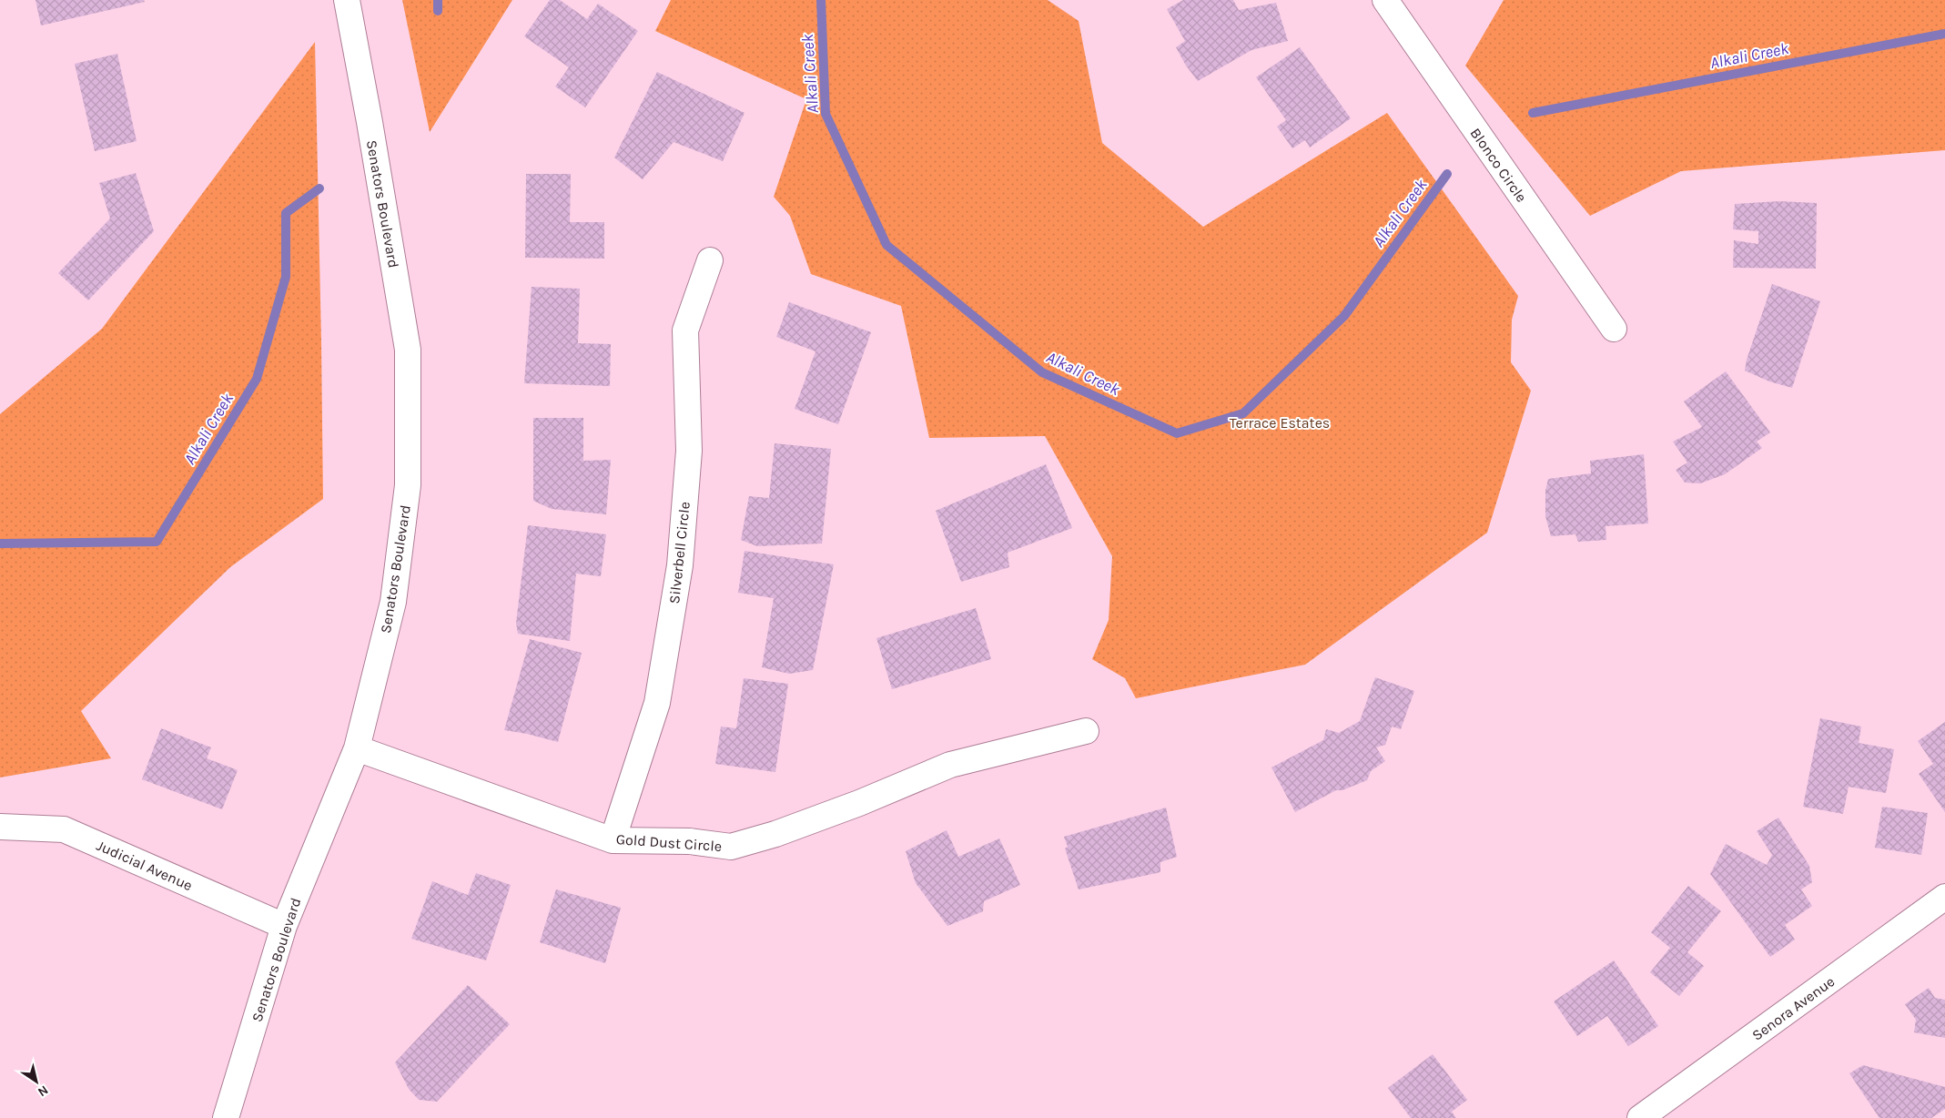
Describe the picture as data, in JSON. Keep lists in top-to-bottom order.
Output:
{
  "streets": {
    "street": [
      "Blonco Circle",
      "Senators Boulevard",
      "Silverbell Circle",
      "Gold Dust Circle",
      "Judicial Avenue",
      "Senora Avenue"
    ]
  },
  "crossings": [
    ["Senators Boulevard", "Gold Dust Circle"],
    ["Senators Boulevard", "Judicial Avenue"],
    ["Silverbell Circle", "Gold Dust Circle"]
  ],
  "water": ["Alkali Creek"],
  "parks": ["Terrace Estates"],
  "north": "bottom right"
}
